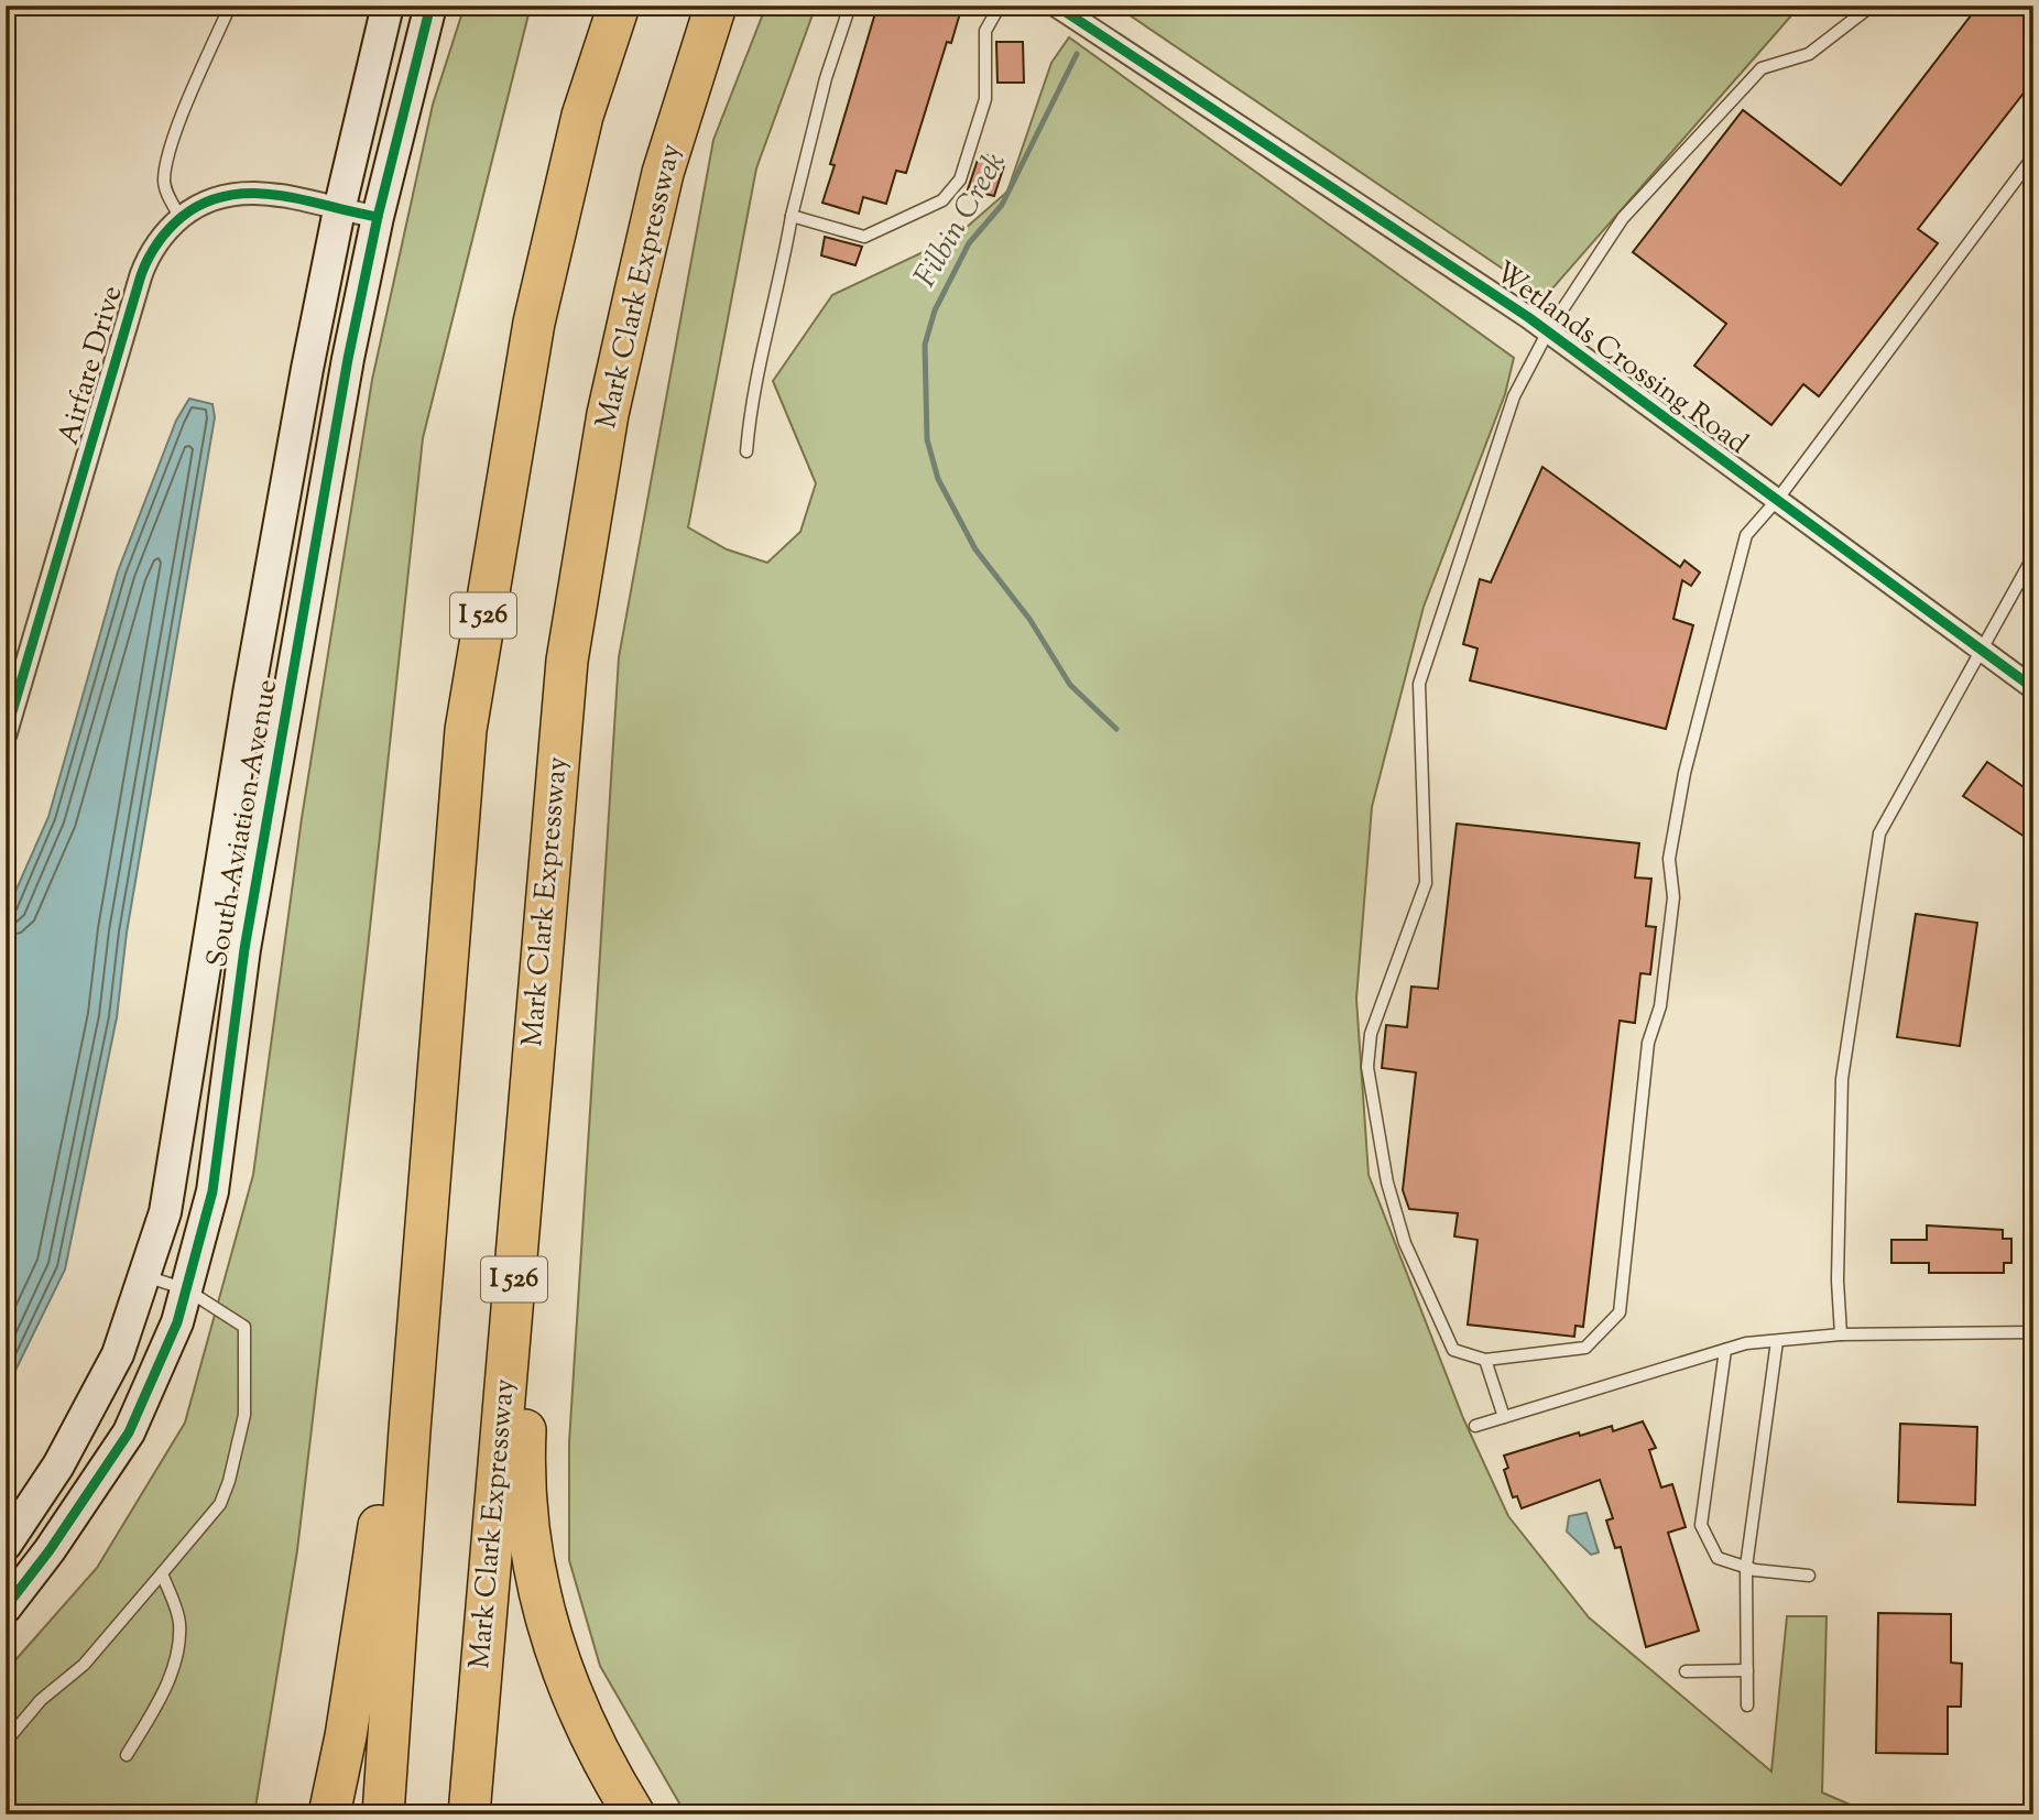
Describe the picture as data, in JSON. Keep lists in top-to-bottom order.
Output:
{
  "streets": {
    "highway": ["Mark Clark Expressway", "I 526"],
    "street": ["Wetlands Crossing Road", "Airfare Drive", "South Aviation Avenue"]
  },
  "crossings": [
    ["Airfare Drive", "South Aviation Avenue"]
  ],
  "water": ["Filbin Creek"]
}
